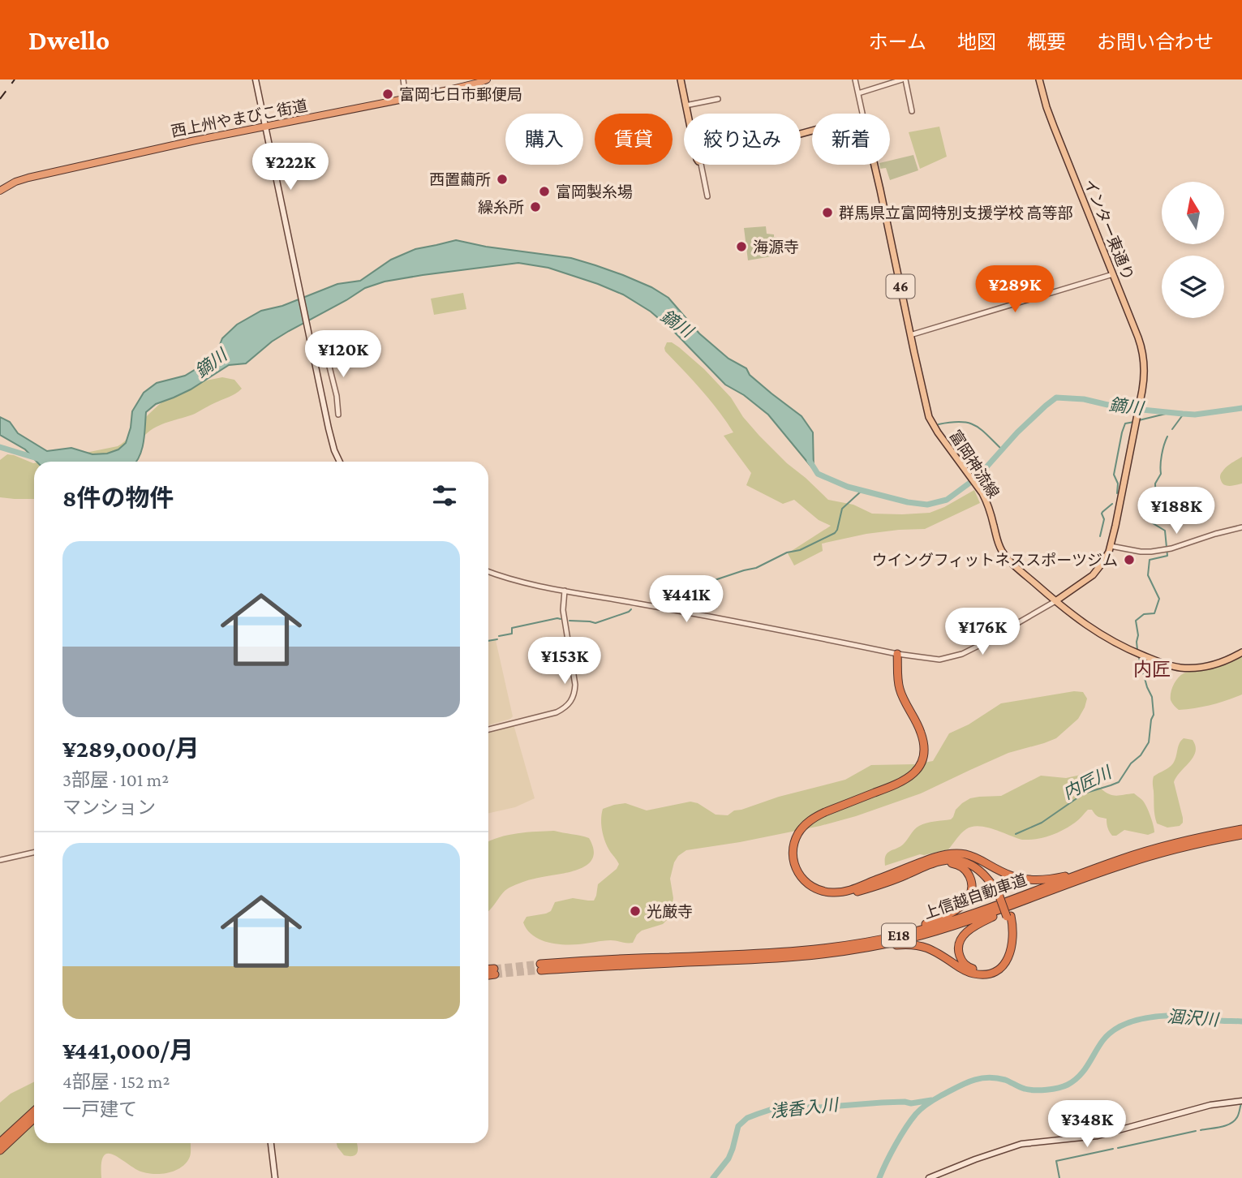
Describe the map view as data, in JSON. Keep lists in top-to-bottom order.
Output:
{
  "streets": {
    "highway": ["西上州やまびこ街道", "上信越自動車道", "E18"],
    "main road": ["インター東通り", "46", "富岡神流線"]
  },
  "districts": ["内匠"],
  "water": [
    "鏑川",
    "内匠川",
    "涸沢川",
    "浅香入川"
  ],
  "places": [
    "富岡七日市郵便局",
    "西置繭所",
    "富岡製糸場",
    "繰糸所",
    "群馬県立富岡特別支援学校 高等部",
    "海源寺",
    "ウイングフィットネススポーツジム",
    "光厳寺"
  ],
  "north": "top",
  "page": {
    "header": "Dwello",
    "nav": [
      "ホーム",
      "地図",
      "概要",
      "お問い合わせ"
    ],
    "chip": [
      "購入",
      "賃貸",
      "絞り込み",
      "新着"
    ],
    "price": [
      "¥222K",
      "¥289K",
      "¥120K",
      "¥188K",
      "¥441K",
      "¥176K",
      "¥153K",
      "¥348K"
    ],
    "heading": "8件の物件",
    "list": [
      {
        "name": "¥289,000/月",
        "note": "3部屋 · 101 m² · マンション"
      },
      {
        "name": "¥441,000/月",
        "note": "4部屋 · 152 m² · 一戸建て"
      }
    ]
  }
}
